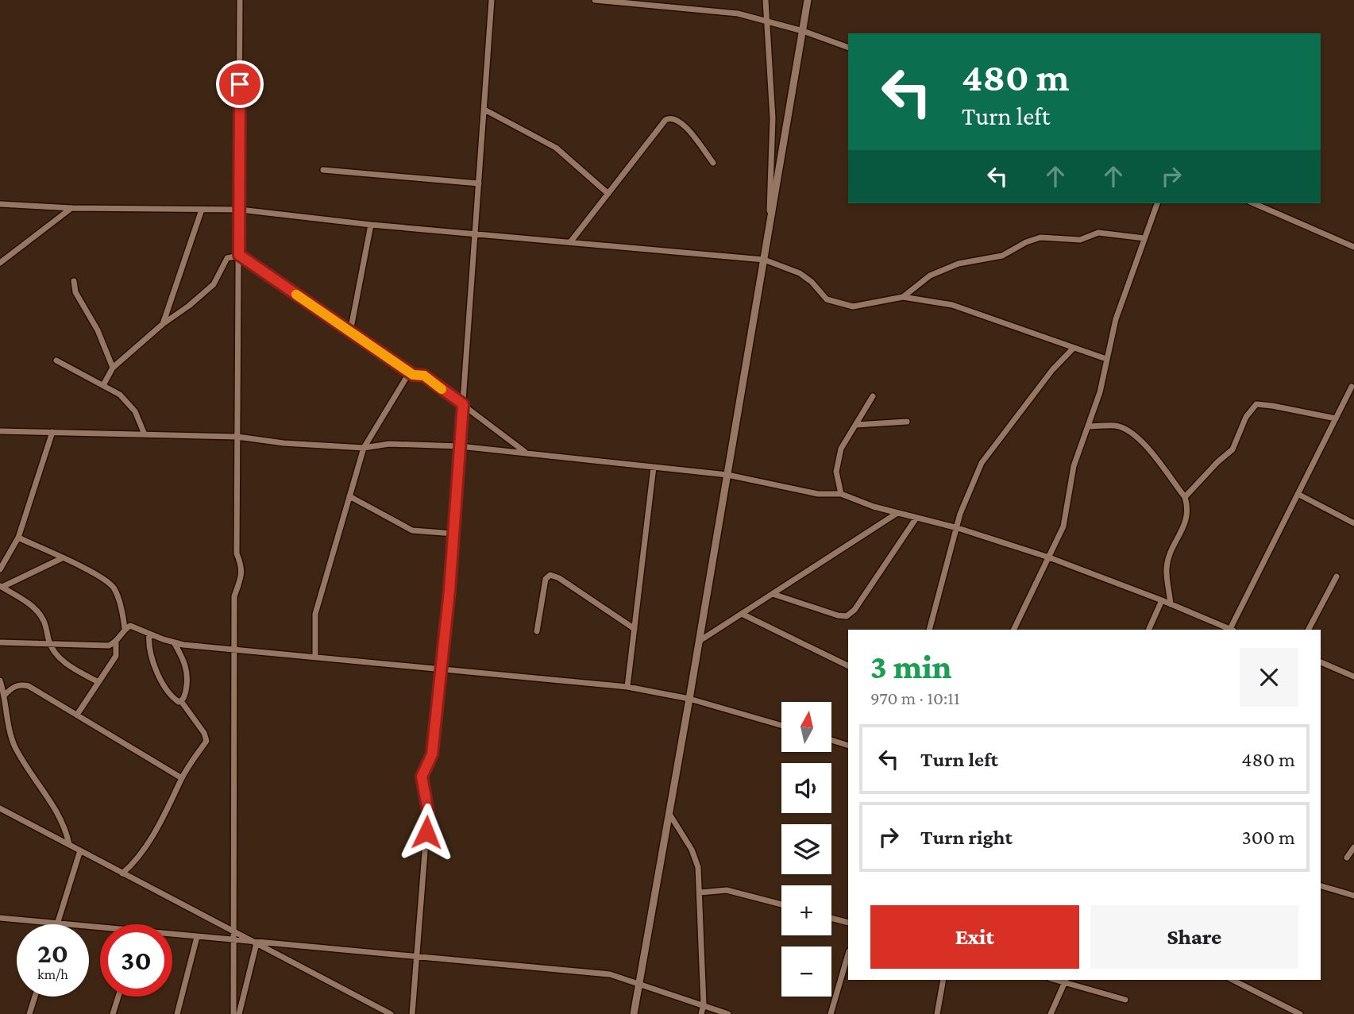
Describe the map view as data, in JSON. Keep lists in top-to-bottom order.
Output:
{
  "north": "top",
  "page": {
    "turn": ["480 m", "Turn left"],
    "heading": ["3 min", "970 m · 10:11"],
    "map_buttons": ["+", "−"],
    "list": [
      {
        "name": "Turn left",
        "value": "480 m"
      },
      {
        "name": "Turn right",
        "value": "300 m"
      }
    ],
    "buttons": ["Exit", "Share"],
    "speed": "20 km/h",
    "limit": "30"
  }
}
